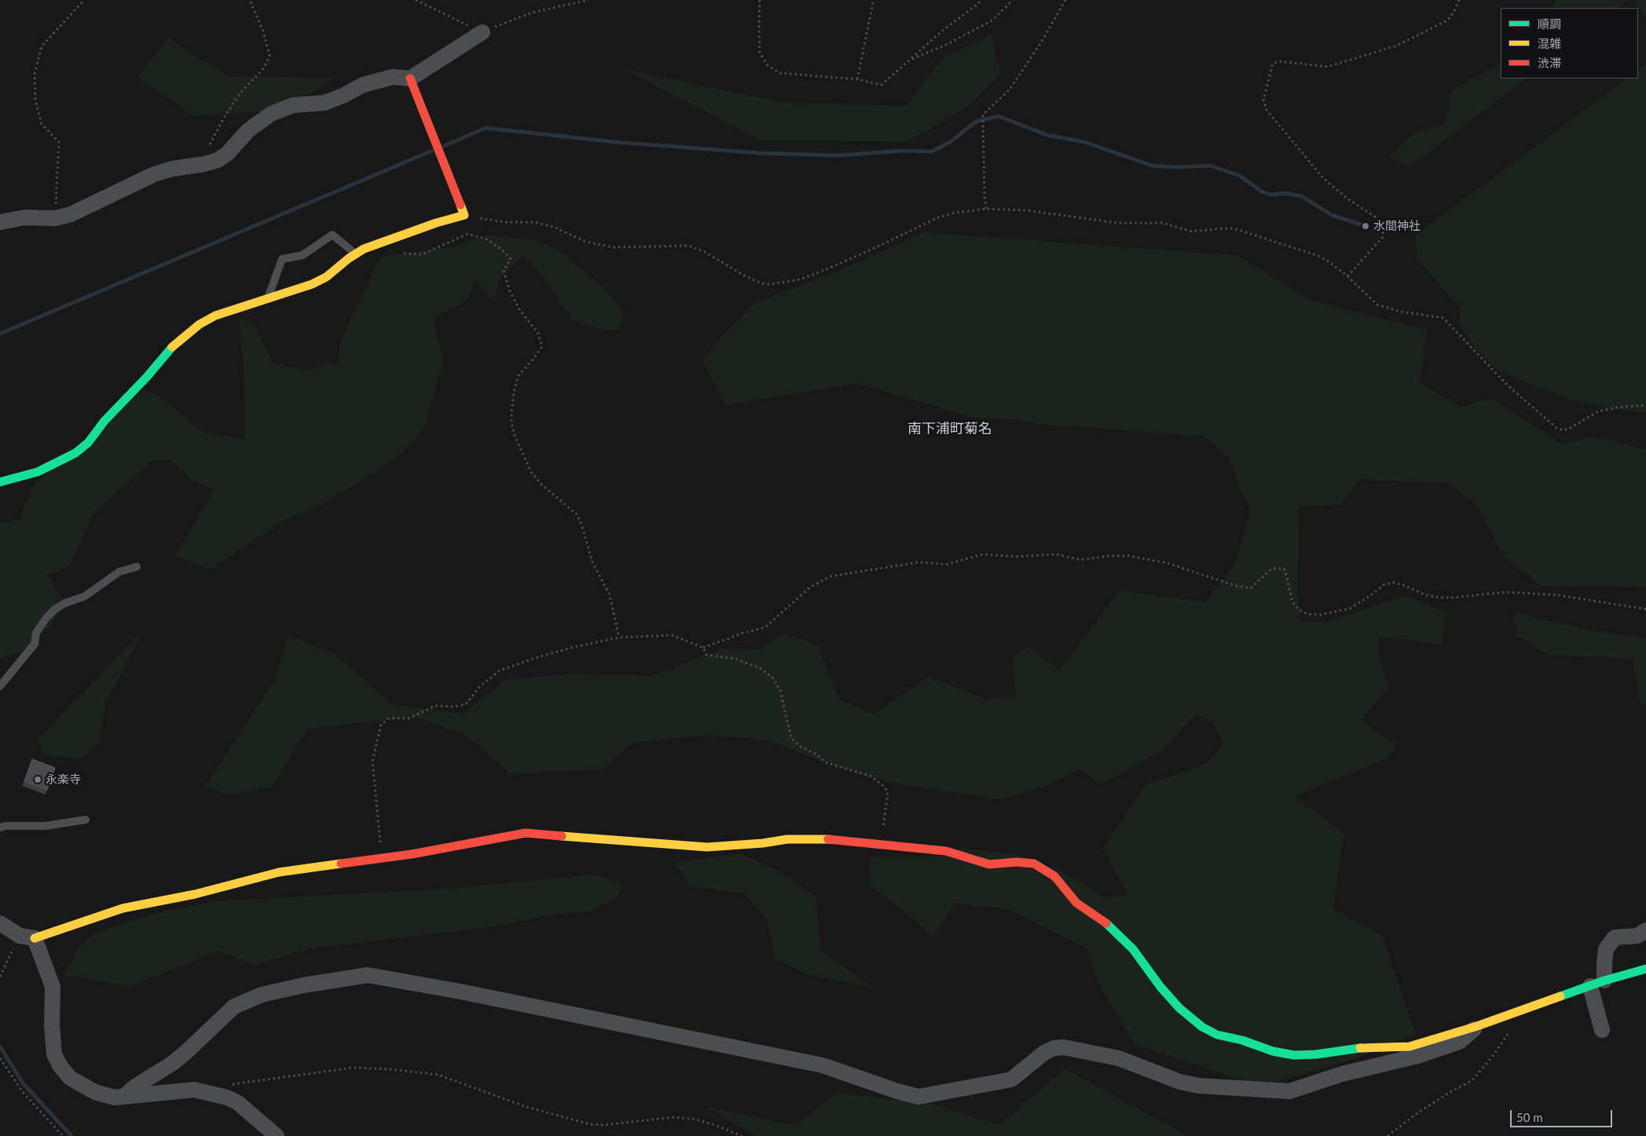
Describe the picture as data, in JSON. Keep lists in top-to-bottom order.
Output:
{
  "districts": ["南下浦町菊名"],
  "places": ["水間神社", "永楽寺"],
  "legend": ["順調", "混雑", "渋滞"],
  "scale_bar": "50 m"
}
